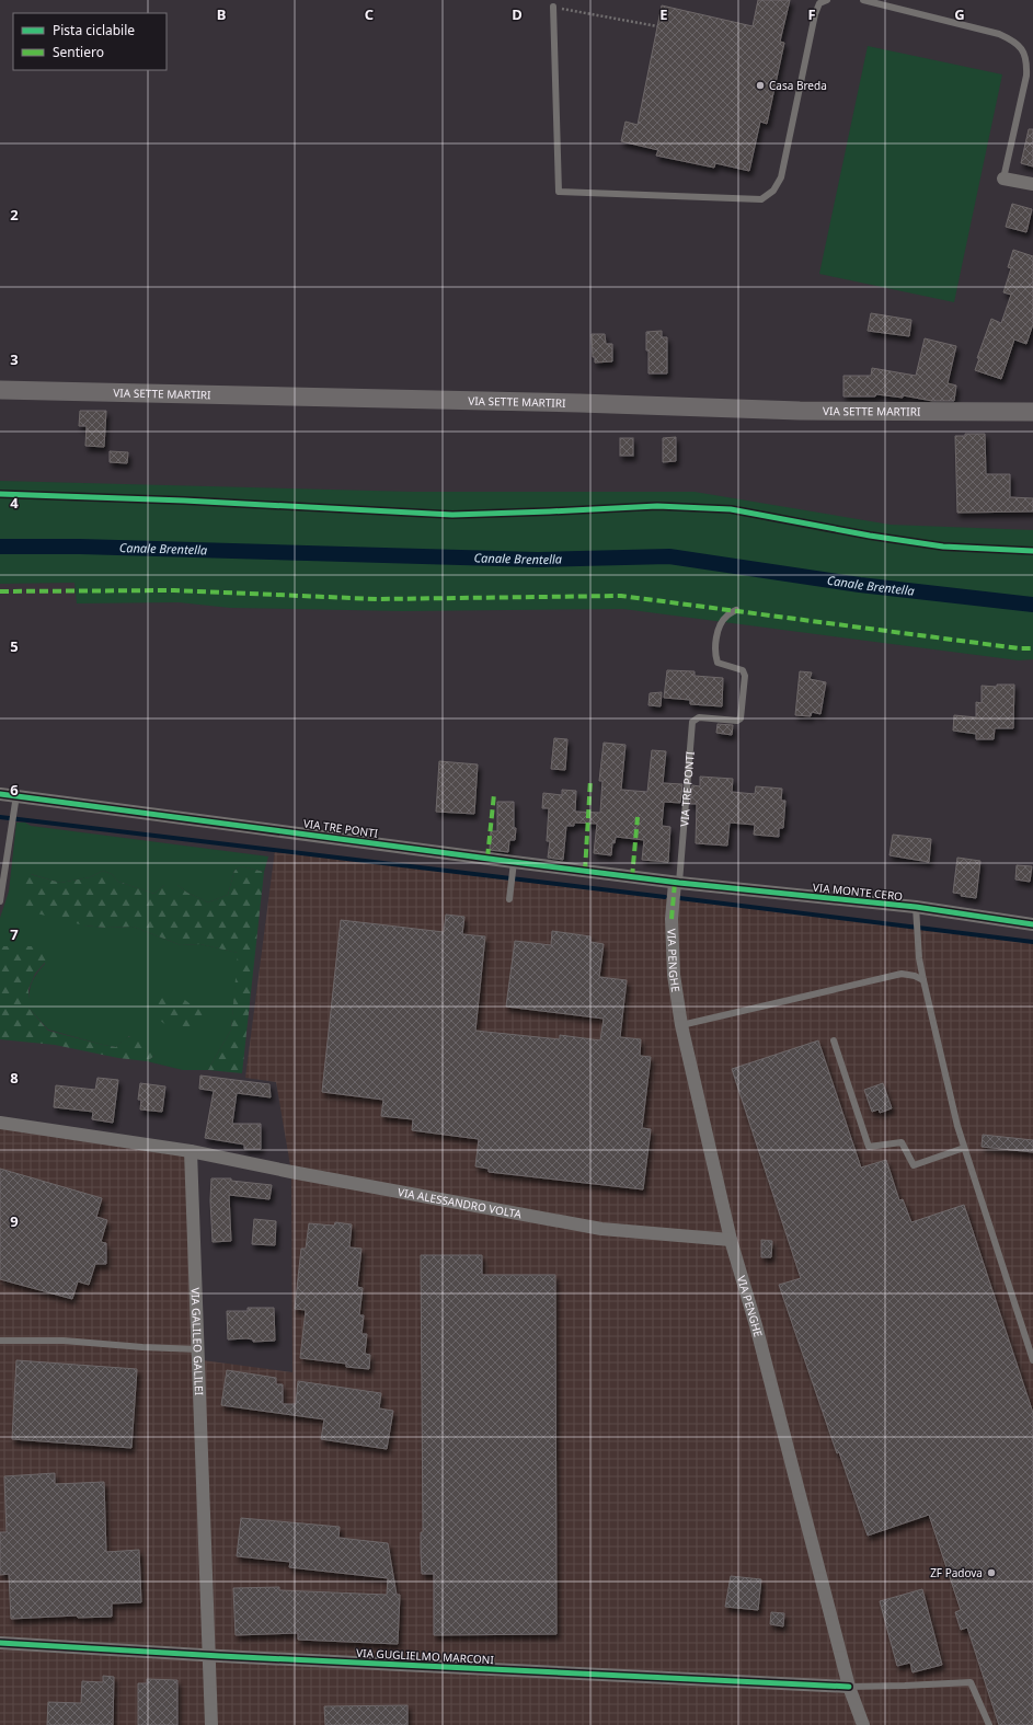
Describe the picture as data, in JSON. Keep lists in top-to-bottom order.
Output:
{
  "streets": {
    "main road": ["VIA SETTE MARTIRI"],
    "street": [
      "VIA TRE PONTI",
      "VIA MONTE CERO",
      "VIA PENGHE",
      "VIA ALESSANDRO VOLTA",
      "VIA GALILEO GALILEI",
      "VIA GUGLIELMO MARCONI"
    ]
  },
  "crossings": [
    ["VIA TRE PONTI", "VIA MONTE CERO"],
    ["VIA TRE PONTI", "VIA PENGHE"],
    ["VIA MONTE CERO", "VIA PENGHE"],
    ["VIA PENGHE", "VIA ALESSANDRO VOLTA"],
    ["VIA PENGHE", "VIA GUGLIELMO MARCONI"],
    ["VIA ALESSANDRO VOLTA", "VIA GALILEO GALILEI"],
    ["VIA GALILEO GALILEI", "VIA GUGLIELMO MARCONI"]
  ],
  "water": ["Canale Brentella"],
  "places": ["Casa Breda", "ZF Padova"],
  "legend": ["Pista ciclabile", "Sentiero"],
  "grid": {
    "columns": [
      "B",
      "C",
      "D",
      "E",
      "F",
      "G"
    ],
    "rows": [
      "2",
      "3",
      "4",
      "5",
      "6",
      "7",
      "8",
      "9"
    ]
  }
}
